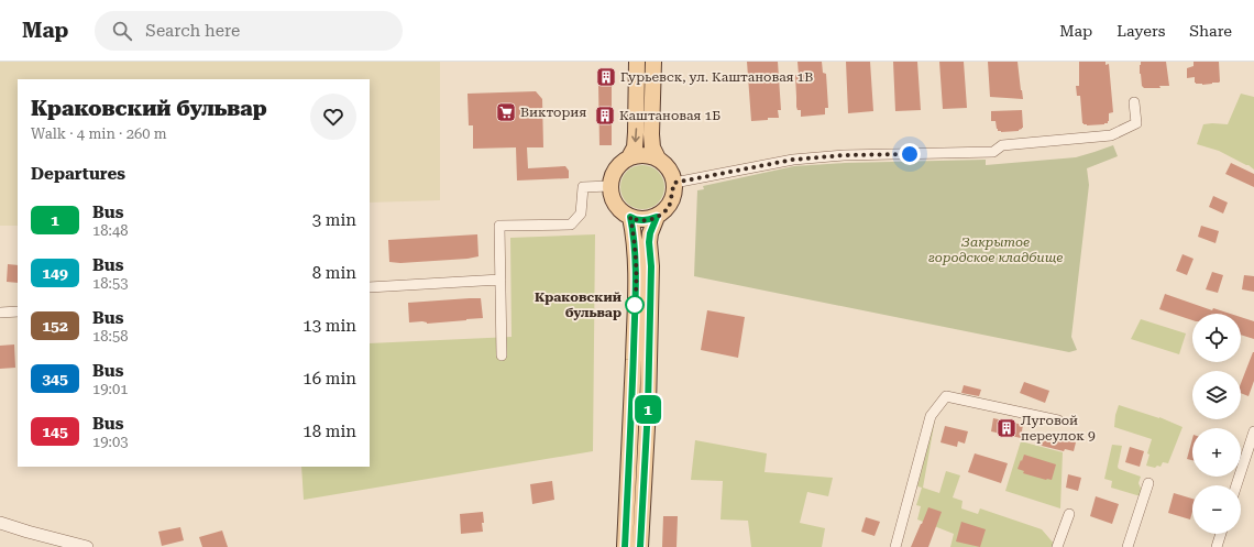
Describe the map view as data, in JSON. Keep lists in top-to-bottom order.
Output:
{
  "parks": ["Закрытое городское кладбище"],
  "places": {
    "building": ["Гурьевск, ул. Каштановая 1В", "Каштановая 1Б", "Луговой переулок 9"],
    "supermarket": ["Виктория"],
    "other": ["Краковский бульвар"]
  },
  "lines": ["bus line 1"],
  "page": {
    "header": "Map",
    "search": "Search here",
    "nav": ["Map", "Layers", "Share"],
    "on_map": "1",
    "heading": [
      ["Краковский бульвар", "Walk · 4 min · 260 m"],
      "Departures"
    ],
    "list": [
      {
        "mark": "1",
        "name": "Bus",
        "note": "18:48",
        "value": "3 min"
      },
      {
        "mark": "149",
        "name": "Bus",
        "note": "18:53",
        "value": "8 min"
      },
      {
        "mark": "152",
        "name": "Bus",
        "note": "18:58",
        "value": "13 min"
      },
      {
        "mark": "345",
        "name": "Bus",
        "note": "19:01",
        "value": "16 min"
      },
      {
        "mark": "145",
        "name": "Bus",
        "note": "19:03",
        "value": "18 min"
      }
    ],
    "map_buttons": ["+", "−"]
  }
}
